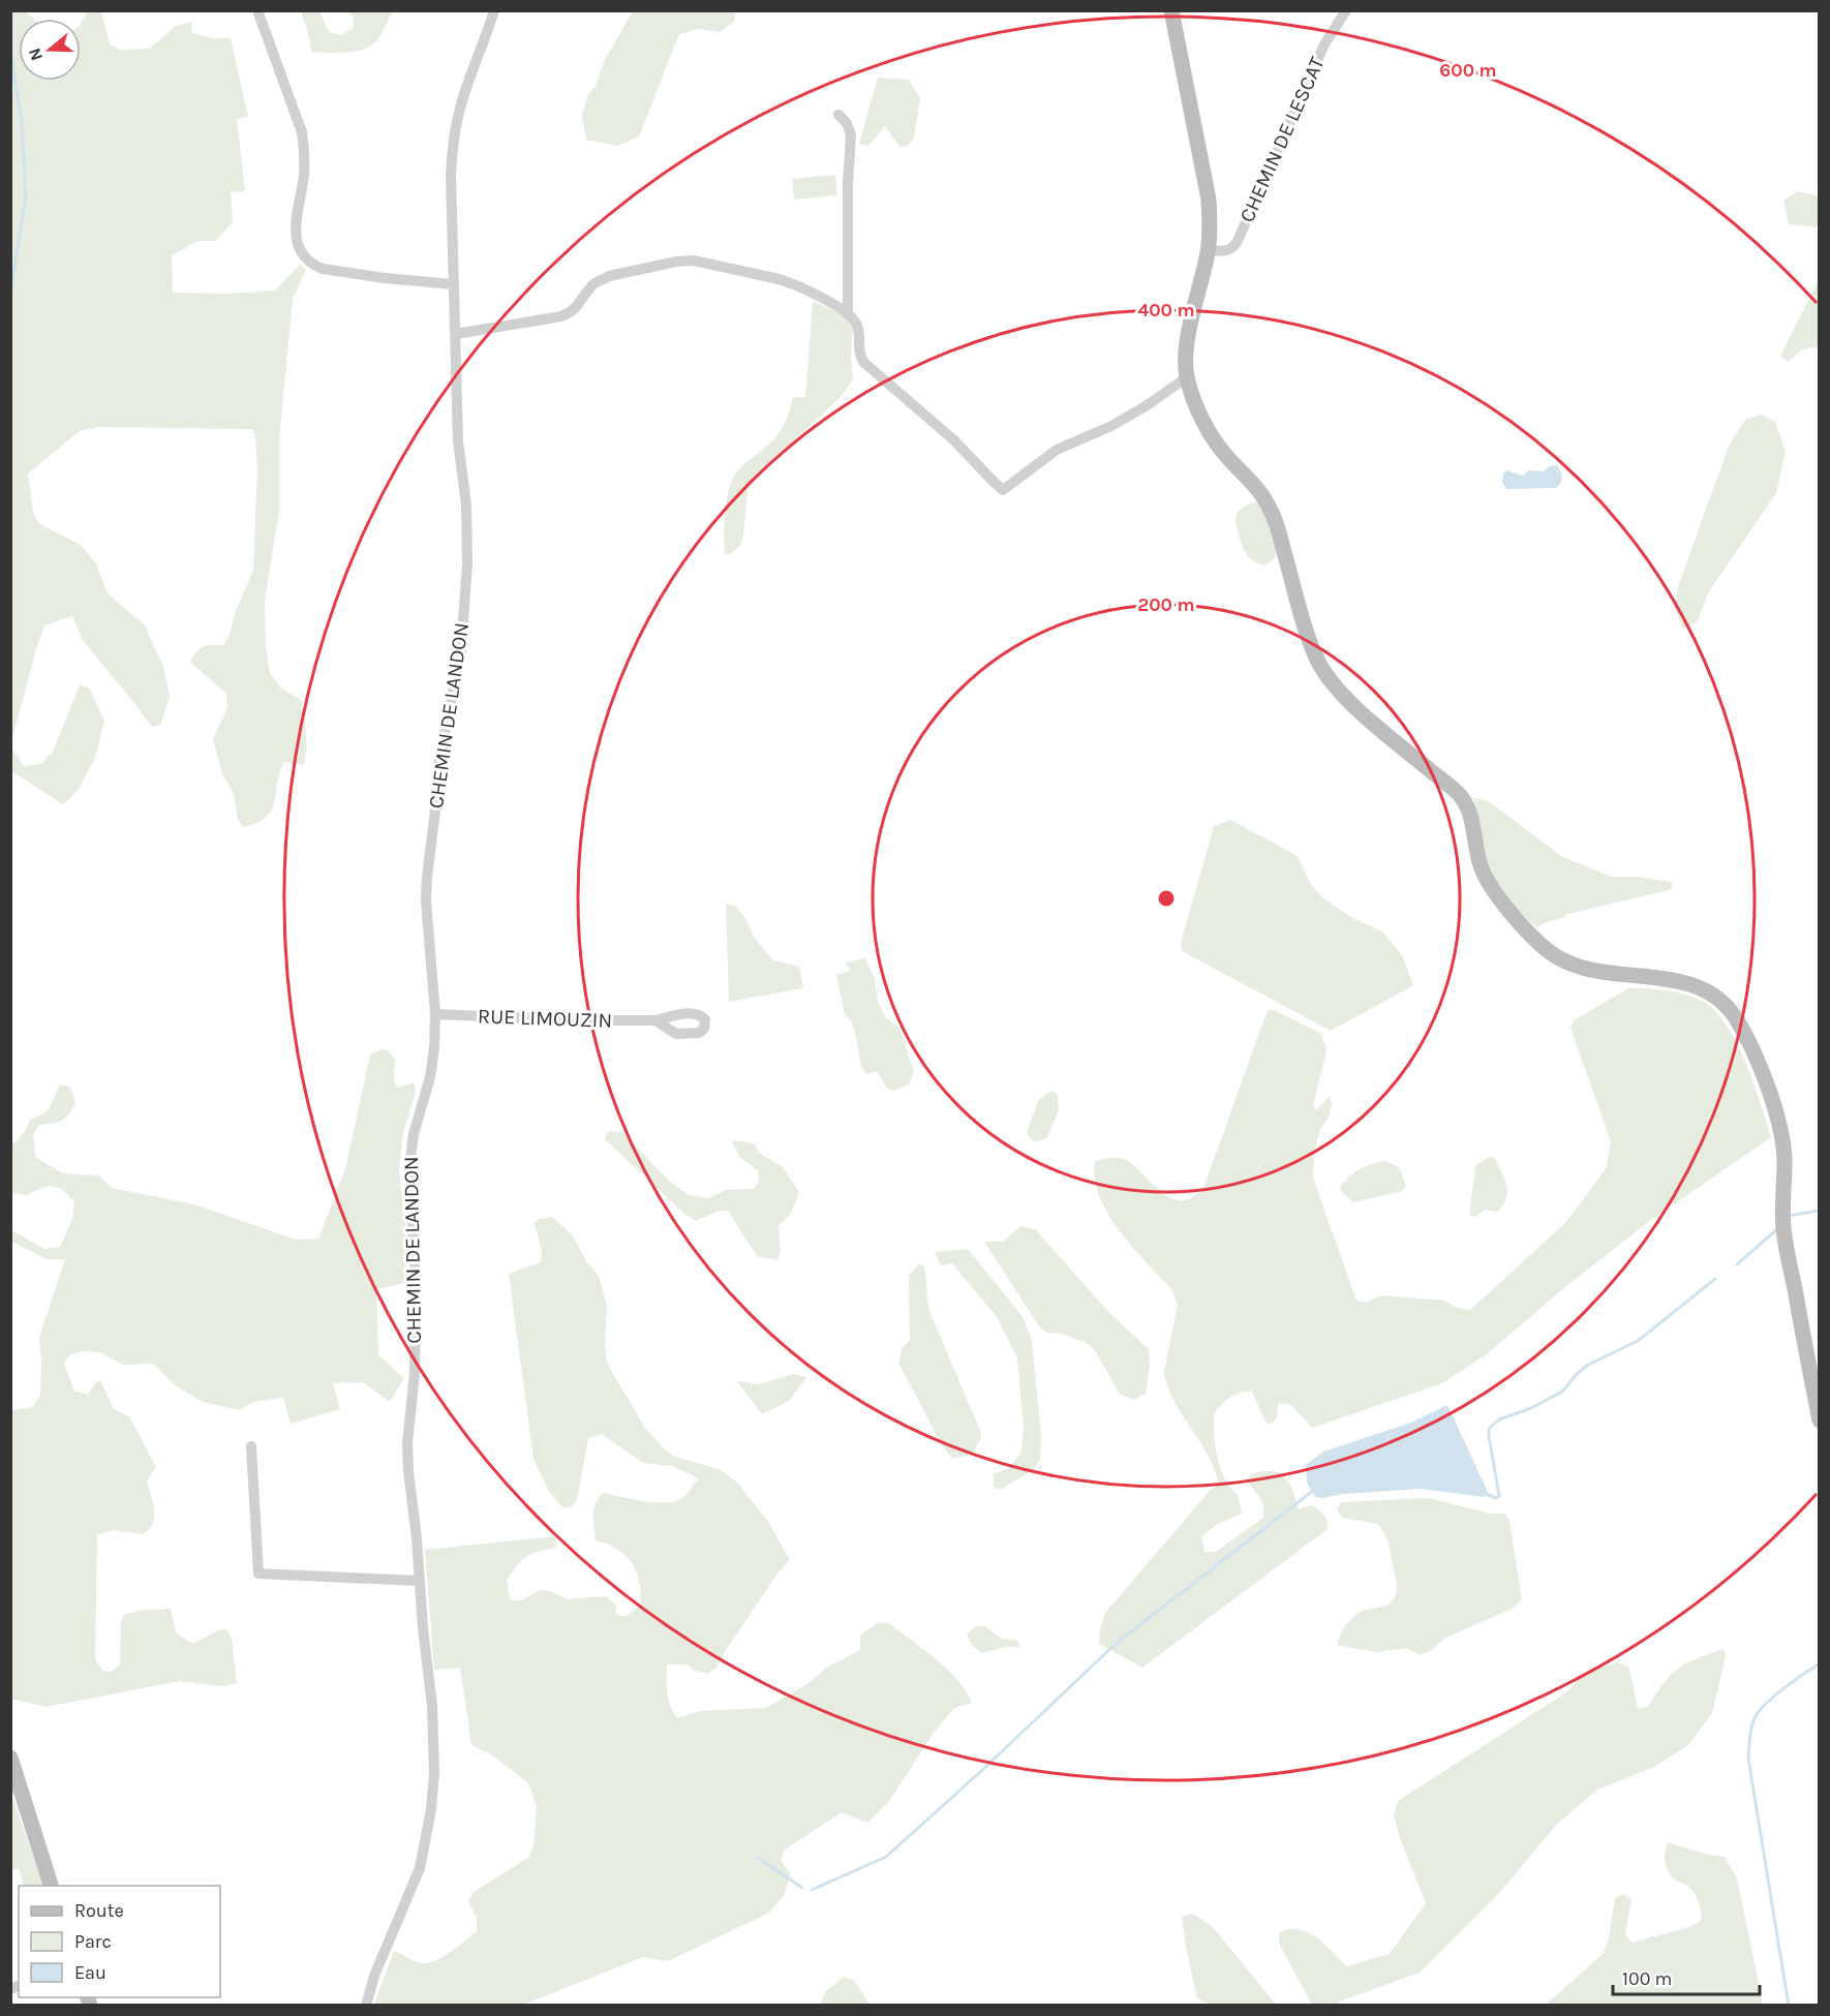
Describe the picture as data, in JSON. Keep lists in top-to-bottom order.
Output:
{
  "streets": {
    "street": ["CHEMIN DE LESCAT", "CHEMIN DE LANDON", "RUE LIMOUZIN"]
  },
  "crossings": [
    ["CHEMIN DE LANDON", "RUE LIMOUZIN"]
  ],
  "legend": ["Route", "Parc", "Eau"],
  "scale_bar": "100 m",
  "north": "left",
  "rings": ["600 m", "400 m", "200 m"]
}
